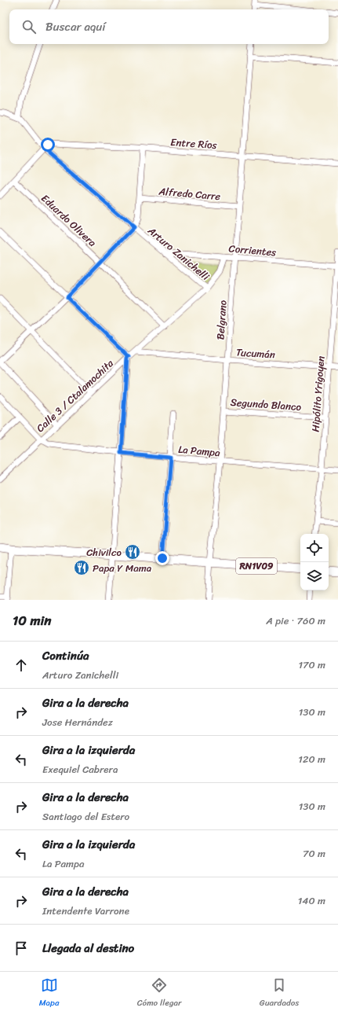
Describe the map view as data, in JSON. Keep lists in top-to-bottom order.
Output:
{
  "streets": {
    "main road": ["RN1V09"],
    "street": [
      "Entre Ríos",
      "Alfredo Carre",
      "Eduardo Olivera",
      "Corrientes",
      "Arturo Zanichelli",
      "Belgrano",
      "Tucumán",
      "Hipólito Yrigoyen",
      "Calle 3 / Ctalamochita",
      "Segundo Blanco",
      "La Pampa"
    ]
  },
  "crossings": [
    ["Entre Ríos", "Arturo Zanichelli"],
    ["Entre Ríos", "Belgrano"],
    ["Alfredo Carre", "Belgrano"],
    ["Eduardo Olivera", "Calle 3 / Ctalamochita"],
    ["Corrientes", "Arturo Zanichelli"],
    ["Corrientes", "Belgrano"],
    ["Corrientes", "Hipólito Yrigoyen"],
    ["Corrientes", "Calle 3 / Ctalamochita"],
    ["Arturo Zanichelli", "Calle 3 / Ctalamochita"],
    ["Belgrano", "Tucumán"],
    ["Belgrano", "Segundo Blanco"],
    ["Belgrano", "La Pampa"],
    ["Belgrano", "RN1V09"],
    ["Tucumán", "Hipólito Yrigoyen"],
    ["Tucumán", "Calle 3 / Ctalamochita"],
    ["Hipólito Yrigoyen", "Segundo Blanco"],
    ["Hipólito Yrigoyen", "La Pampa"],
    ["Calle 3 / Ctalamochita", "La Pampa"]
  ],
  "places": {
    "restaurant": ["Chivilco", "Papa Y Mama"]
  },
  "page": {
    "search": "Buscar aquí",
    "heading": ["10 min", "A pie · 760 m"],
    "list": [
      ["Continúa", "Arturo Zanichelli", "170 m"],
      ["Gira a la derecha", "Jose Hernández", "130 m"],
      ["Gira a la izquierda", "Exequiel Cabrera", "120 m"],
      ["Gira a la derecha", "Santiago del Estero", "130 m"],
      ["Gira a la izquierda", "La Pampa", "70 m"],
      ["Gira a la derecha", "Intendente Varrone", "140 m"],
      "Llegada al destino"
    ],
    "nav": ["Mapa", "Cómo llegar", "Guardados"]
  }
}
